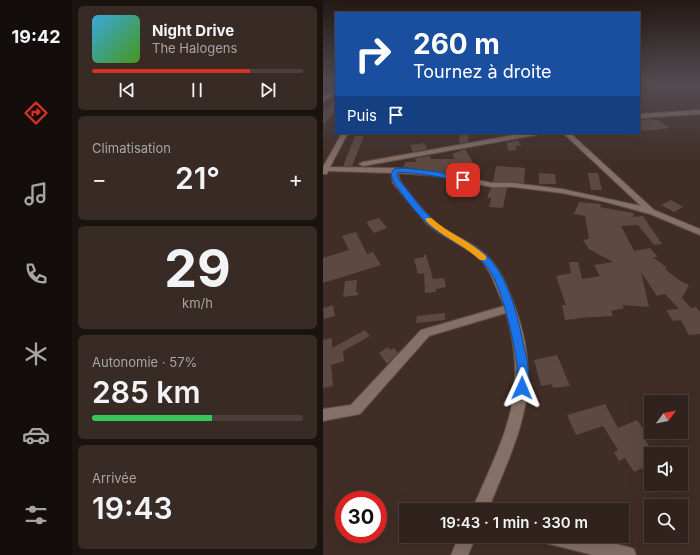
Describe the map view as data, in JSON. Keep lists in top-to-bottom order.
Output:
{
  "north": "top right",
  "page": {
    "tabs": "19:42",
    "turn": ["260 m", "Tournez à droite"],
    "song": ["Night Drive", "The Halogens"],
    "then": "Puis",
    "tile": [
      "Climatisation",
      ["29", "km/h"],
      ["Autonomie · 57%", "285 km"],
      ["Arrivée", "19:43"]
    ],
    "heat": ["−", "21°", "+"],
    "limit": "30",
    "trip": "19:43 · 1 min · 330 m"
  }
}
